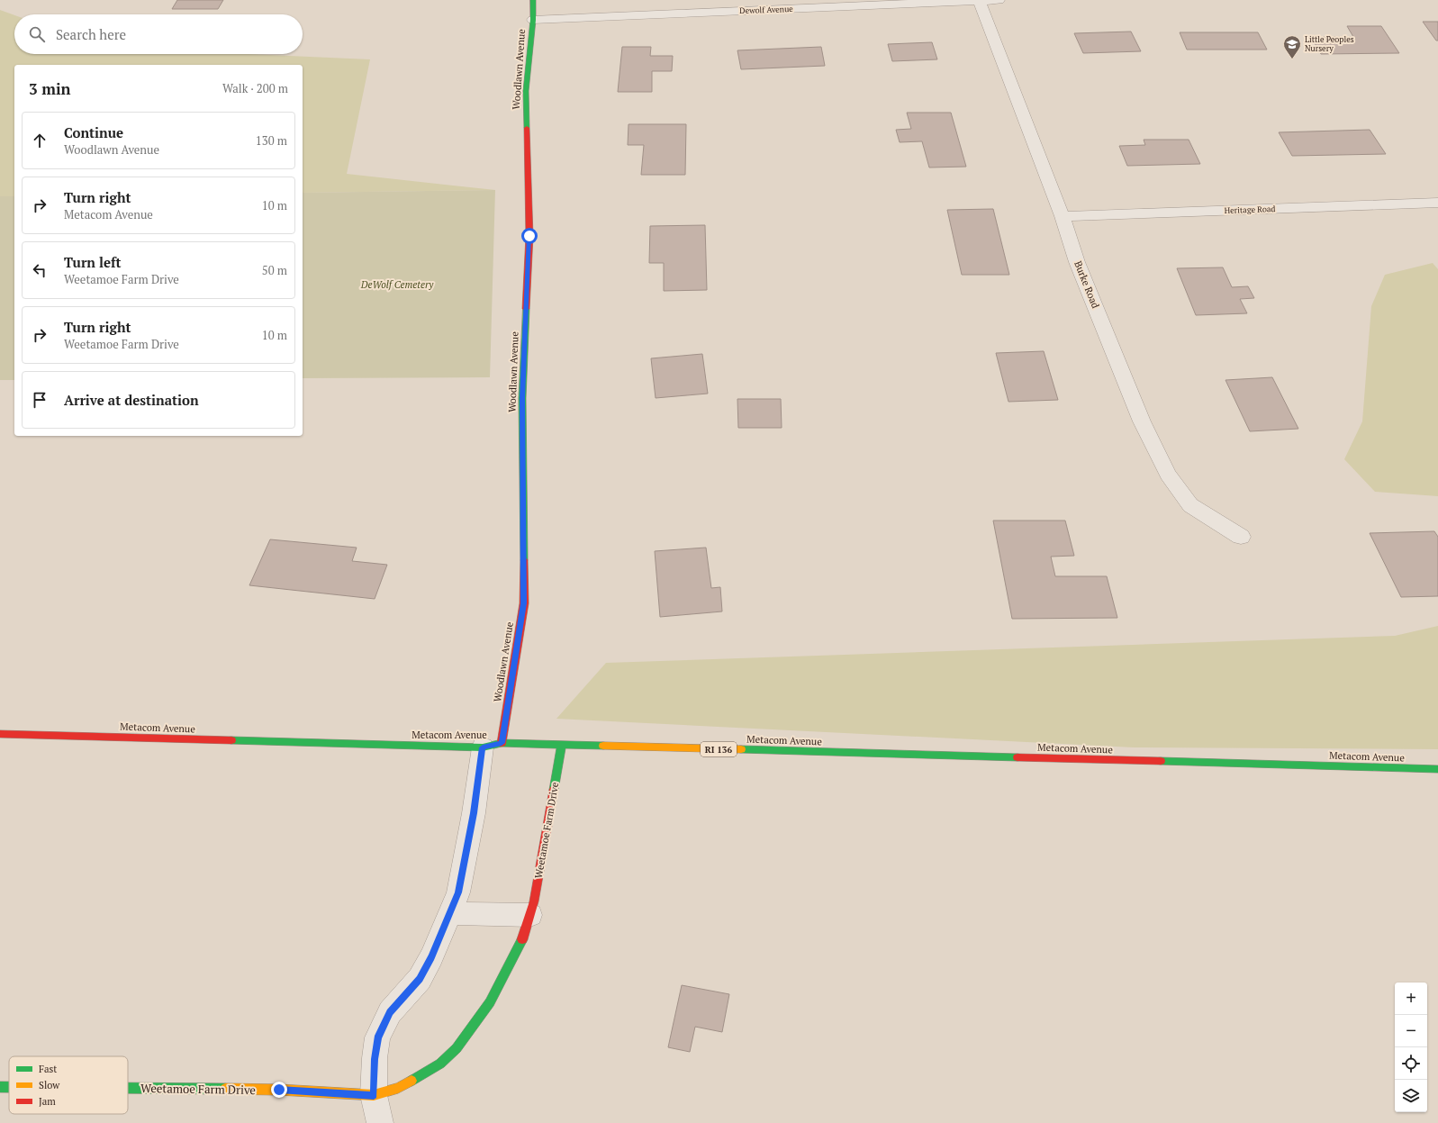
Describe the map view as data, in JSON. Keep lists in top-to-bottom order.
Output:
{
  "streets": {
    "street": [
      "Dewolf Avenue",
      "Woodlawn Avenue",
      "Heritage Road",
      "Burke Road",
      "Metacom Avenue",
      "RI 136",
      "Weetamoe Farm Drive"
    ]
  },
  "crossings": [
    ["Dewolf Avenue", "Woodlawn Avenue"],
    ["Dewolf Avenue", "Burke Road"],
    ["Woodlawn Avenue", "Metacom Avenue"],
    ["Heritage Road", "Burke Road"],
    ["Metacom Avenue", "Weetamoe Farm Drive"]
  ],
  "parks": ["DeWolf Cemetery"],
  "places": {
    "school or university": ["Little Peoples Nursery"]
  },
  "legend": ["Fast", "Slow", "Jam"],
  "page": {
    "search": "Search here",
    "heading": ["3 min", "Walk · 200 m"],
    "list": [
      ["Continue", "Woodlawn Avenue", "130 m"],
      ["Turn right", "Metacom Avenue", "10 m"],
      ["Turn left", "Weetamoe Farm Drive", "50 m"],
      ["Turn right", "Weetamoe Farm Drive", "10 m"],
      "Arrive at destination"
    ],
    "map_buttons": ["+", "−"]
  }
}
